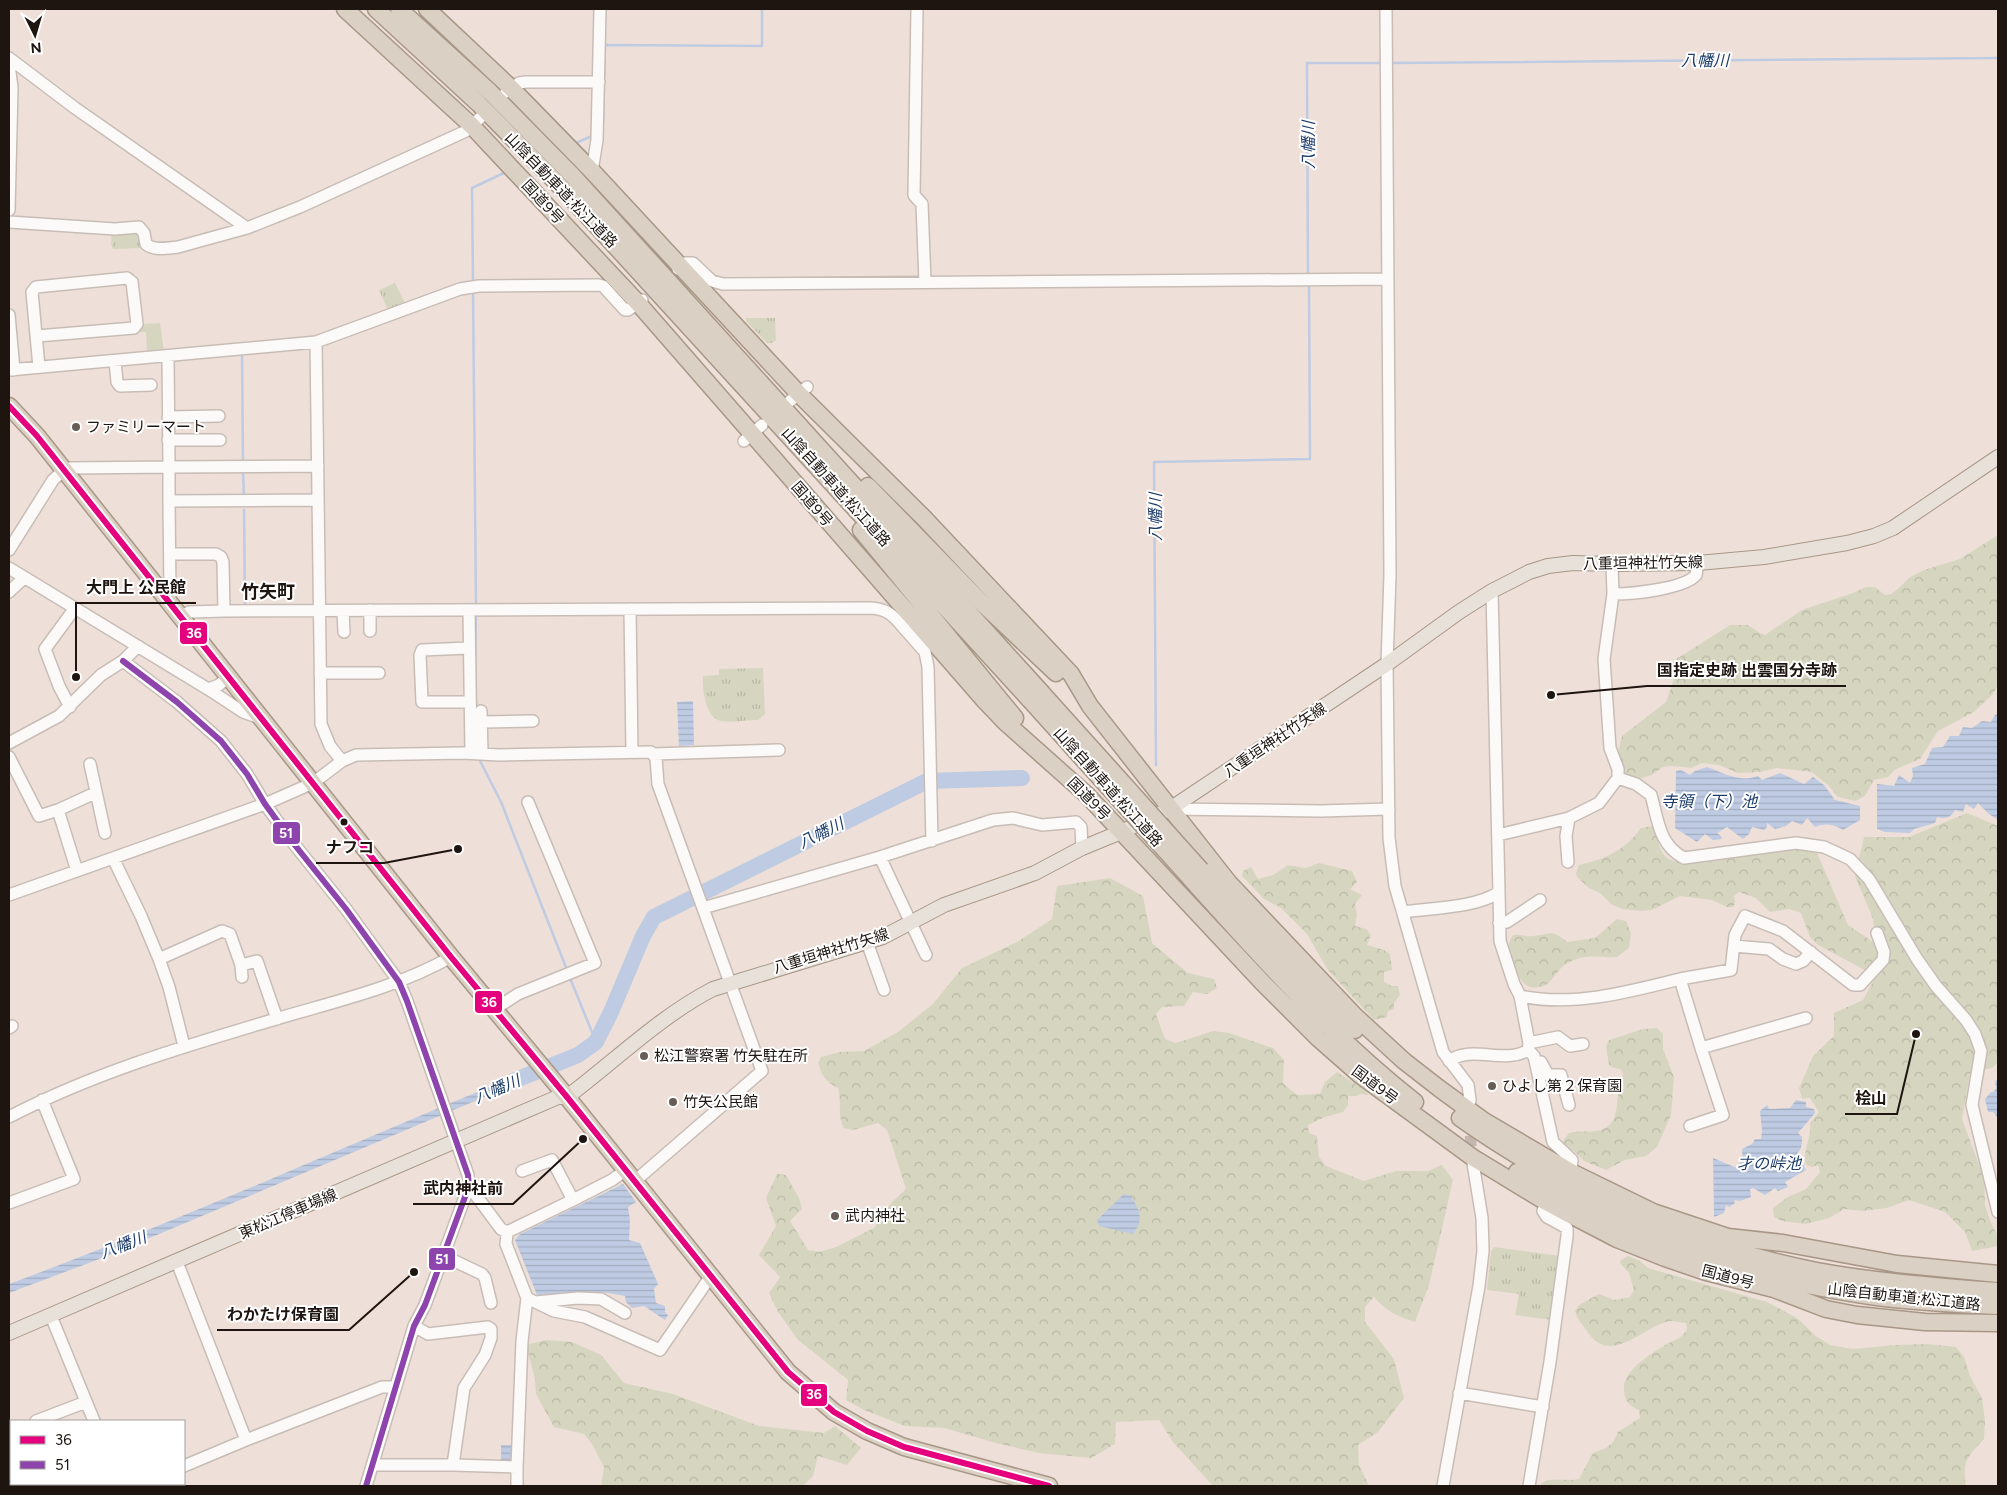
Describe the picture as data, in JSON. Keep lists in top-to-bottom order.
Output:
{
  "streets": {
    "highway": ["山陰自動車道;松江道路", "国道9号"],
    "main road": ["八重垣神社竹矢線", "東松江停車場線"]
  },
  "crossings": [
    ["国道9号", "八重垣神社竹矢線"],
    ["八重垣神社竹矢線", "東松江停車場線"]
  ],
  "districts": ["竹矢町"],
  "water": ["八幡川", "寺領（下）池", "才の峠池"],
  "places": [
    "ファミリーマート",
    "大門上 公民館",
    "国指定史跡 出雲国分寺跡",
    "ナフコ",
    "桧山",
    "松江警察署 竹矢駐在所",
    "ひよし第２保育園",
    "竹矢公民館",
    "武内神社前",
    "武内神社",
    "わかたけ保育園"
  ],
  "lines": ["transit line 36", "transit line 51"],
  "legend": ["36", "51"],
  "north": "bottom"
}
